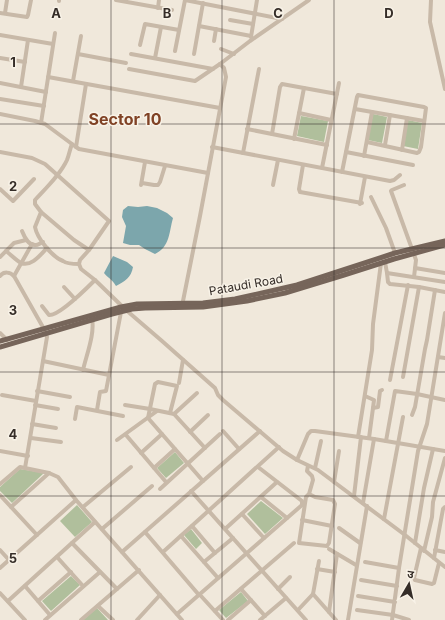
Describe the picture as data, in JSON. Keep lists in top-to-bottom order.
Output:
{
  "districts": ["Sector 10"],
  "north": "top",
  "grid": {
    "columns": [
      "A",
      "B",
      "C",
      "D"
    ],
    "rows": [
      "1",
      "2",
      "3",
      "4",
      "5"
    ]
  }
}
